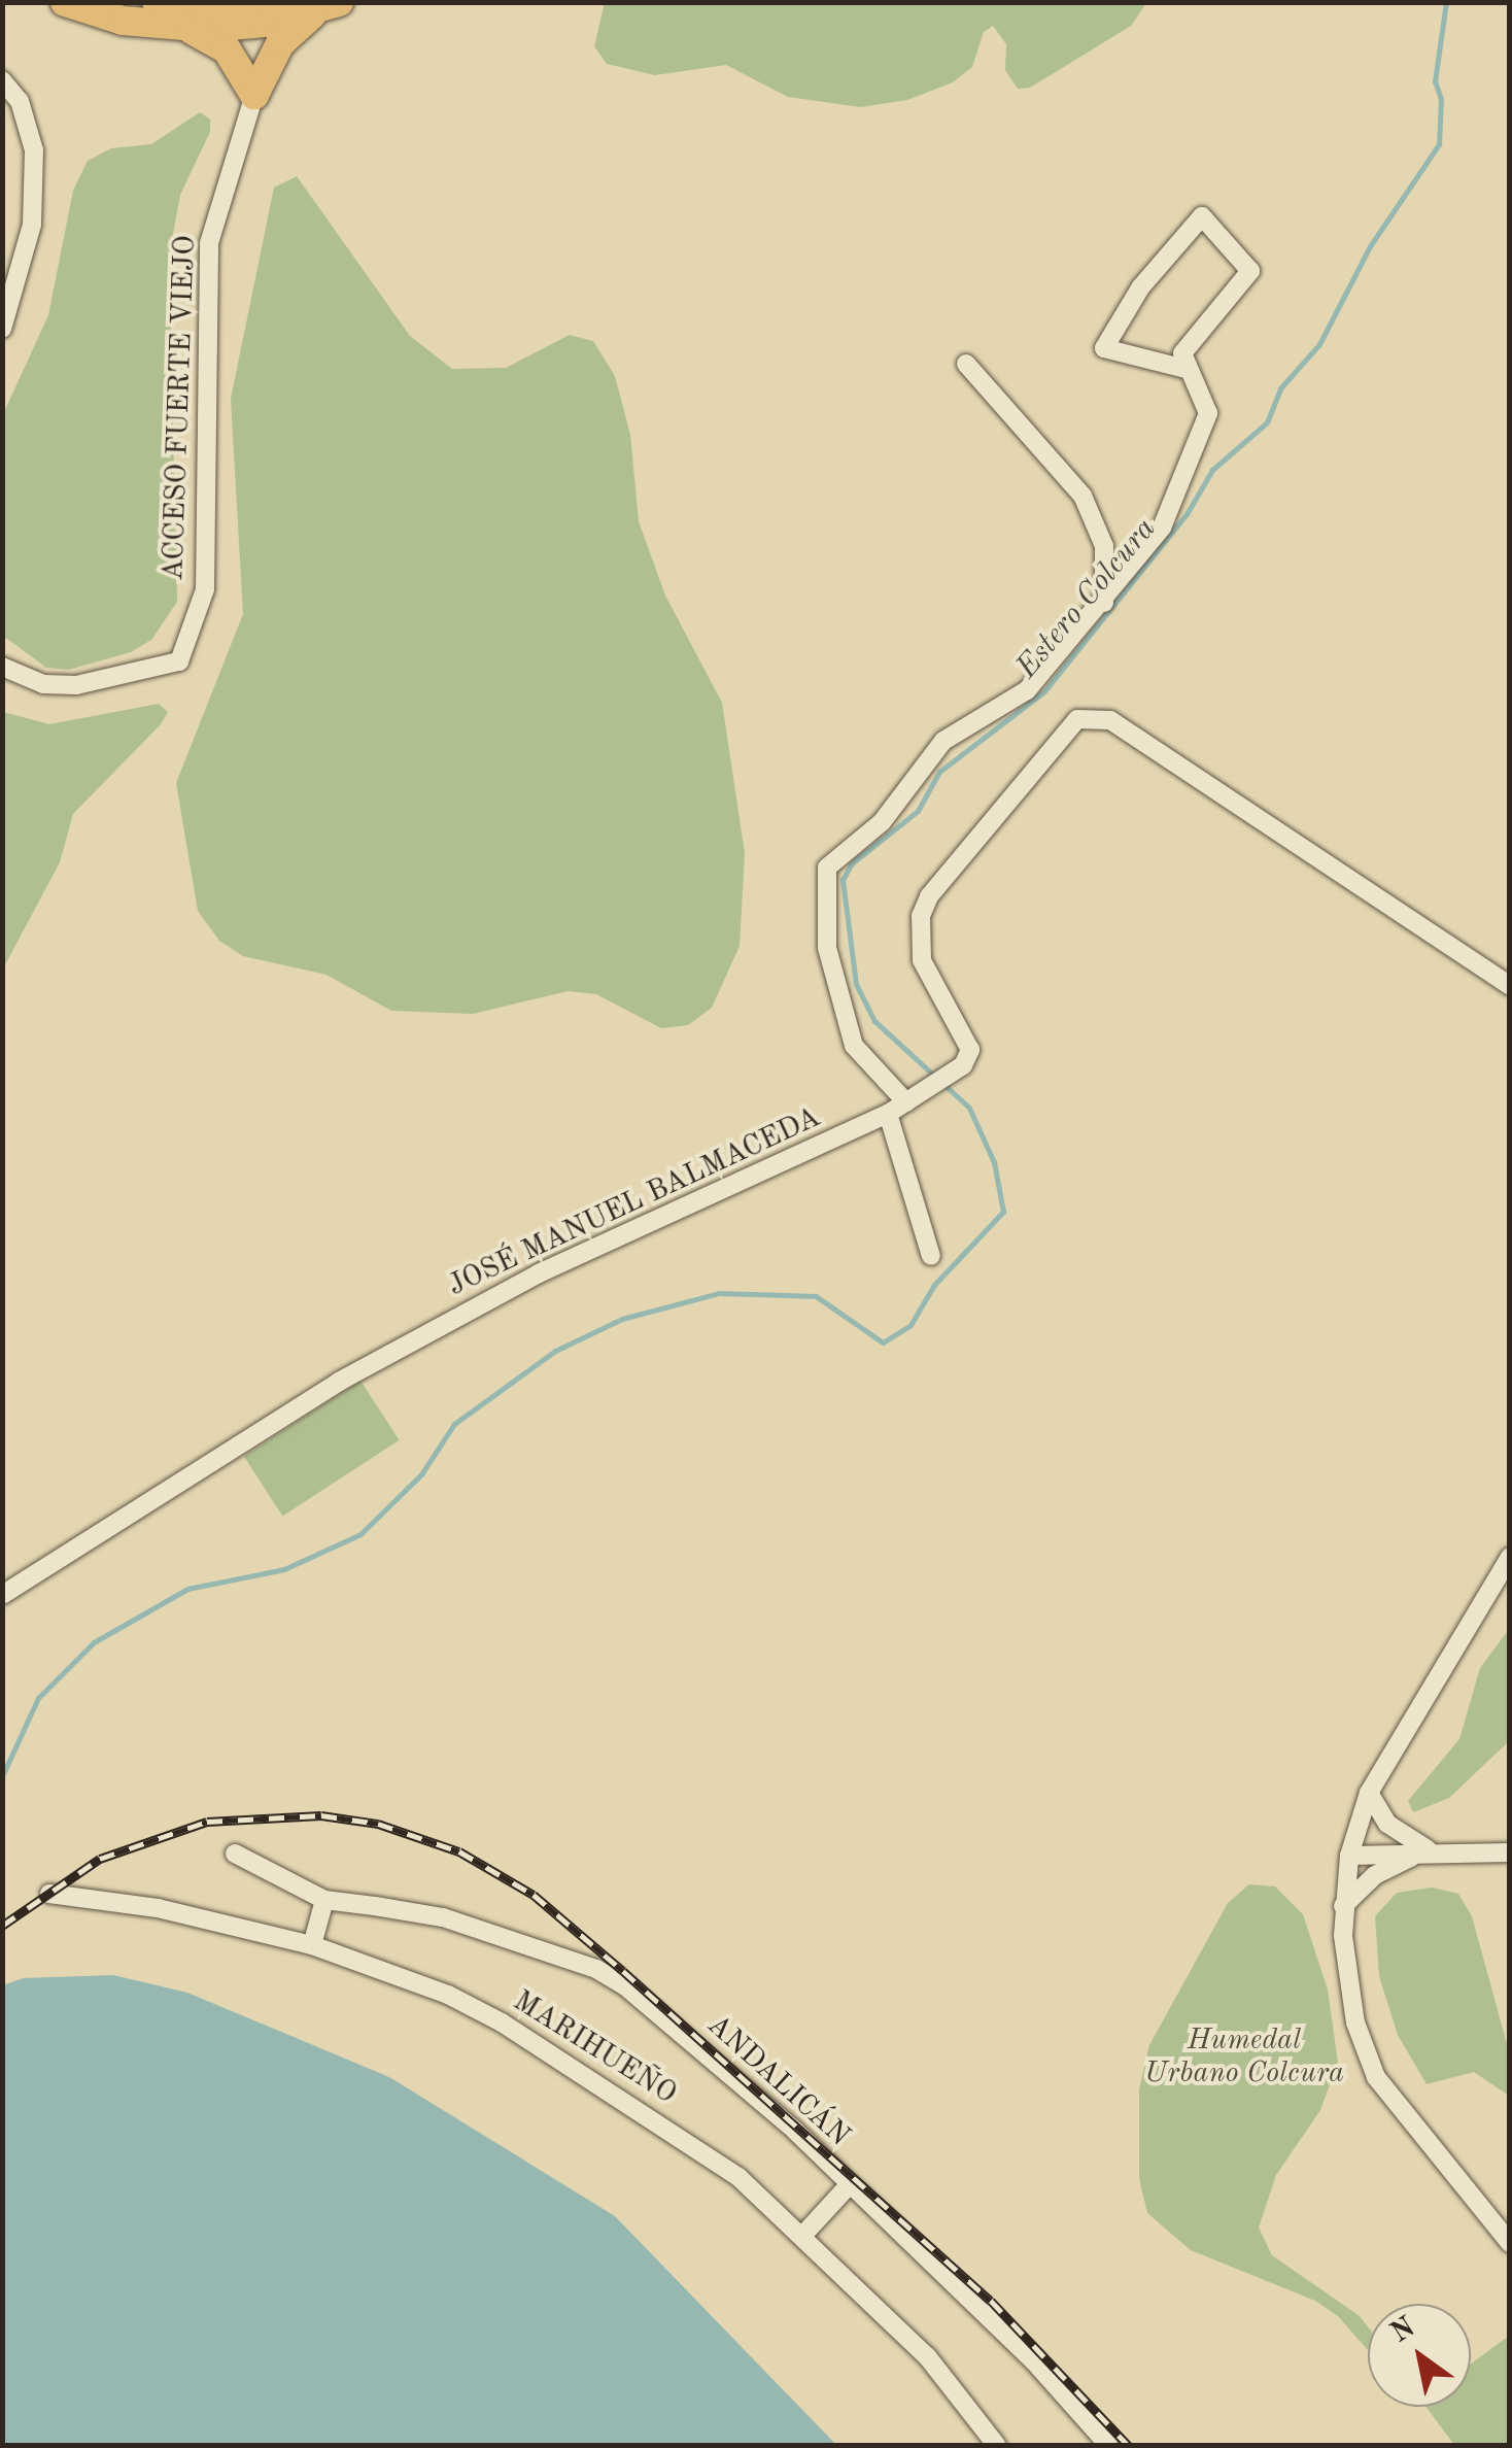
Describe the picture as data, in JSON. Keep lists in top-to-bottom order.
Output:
{
  "streets": {
    "street": [
      "ACCESO FUERTE VIEJO",
      "JOSÉ MANUEL BALMACEDA",
      "MARIHUEÑO",
      "ANDALICÁN"
    ]
  },
  "water": ["Estero Colcura"],
  "parks": ["Humedal Urbano Colcura"],
  "north": "top left"
}
